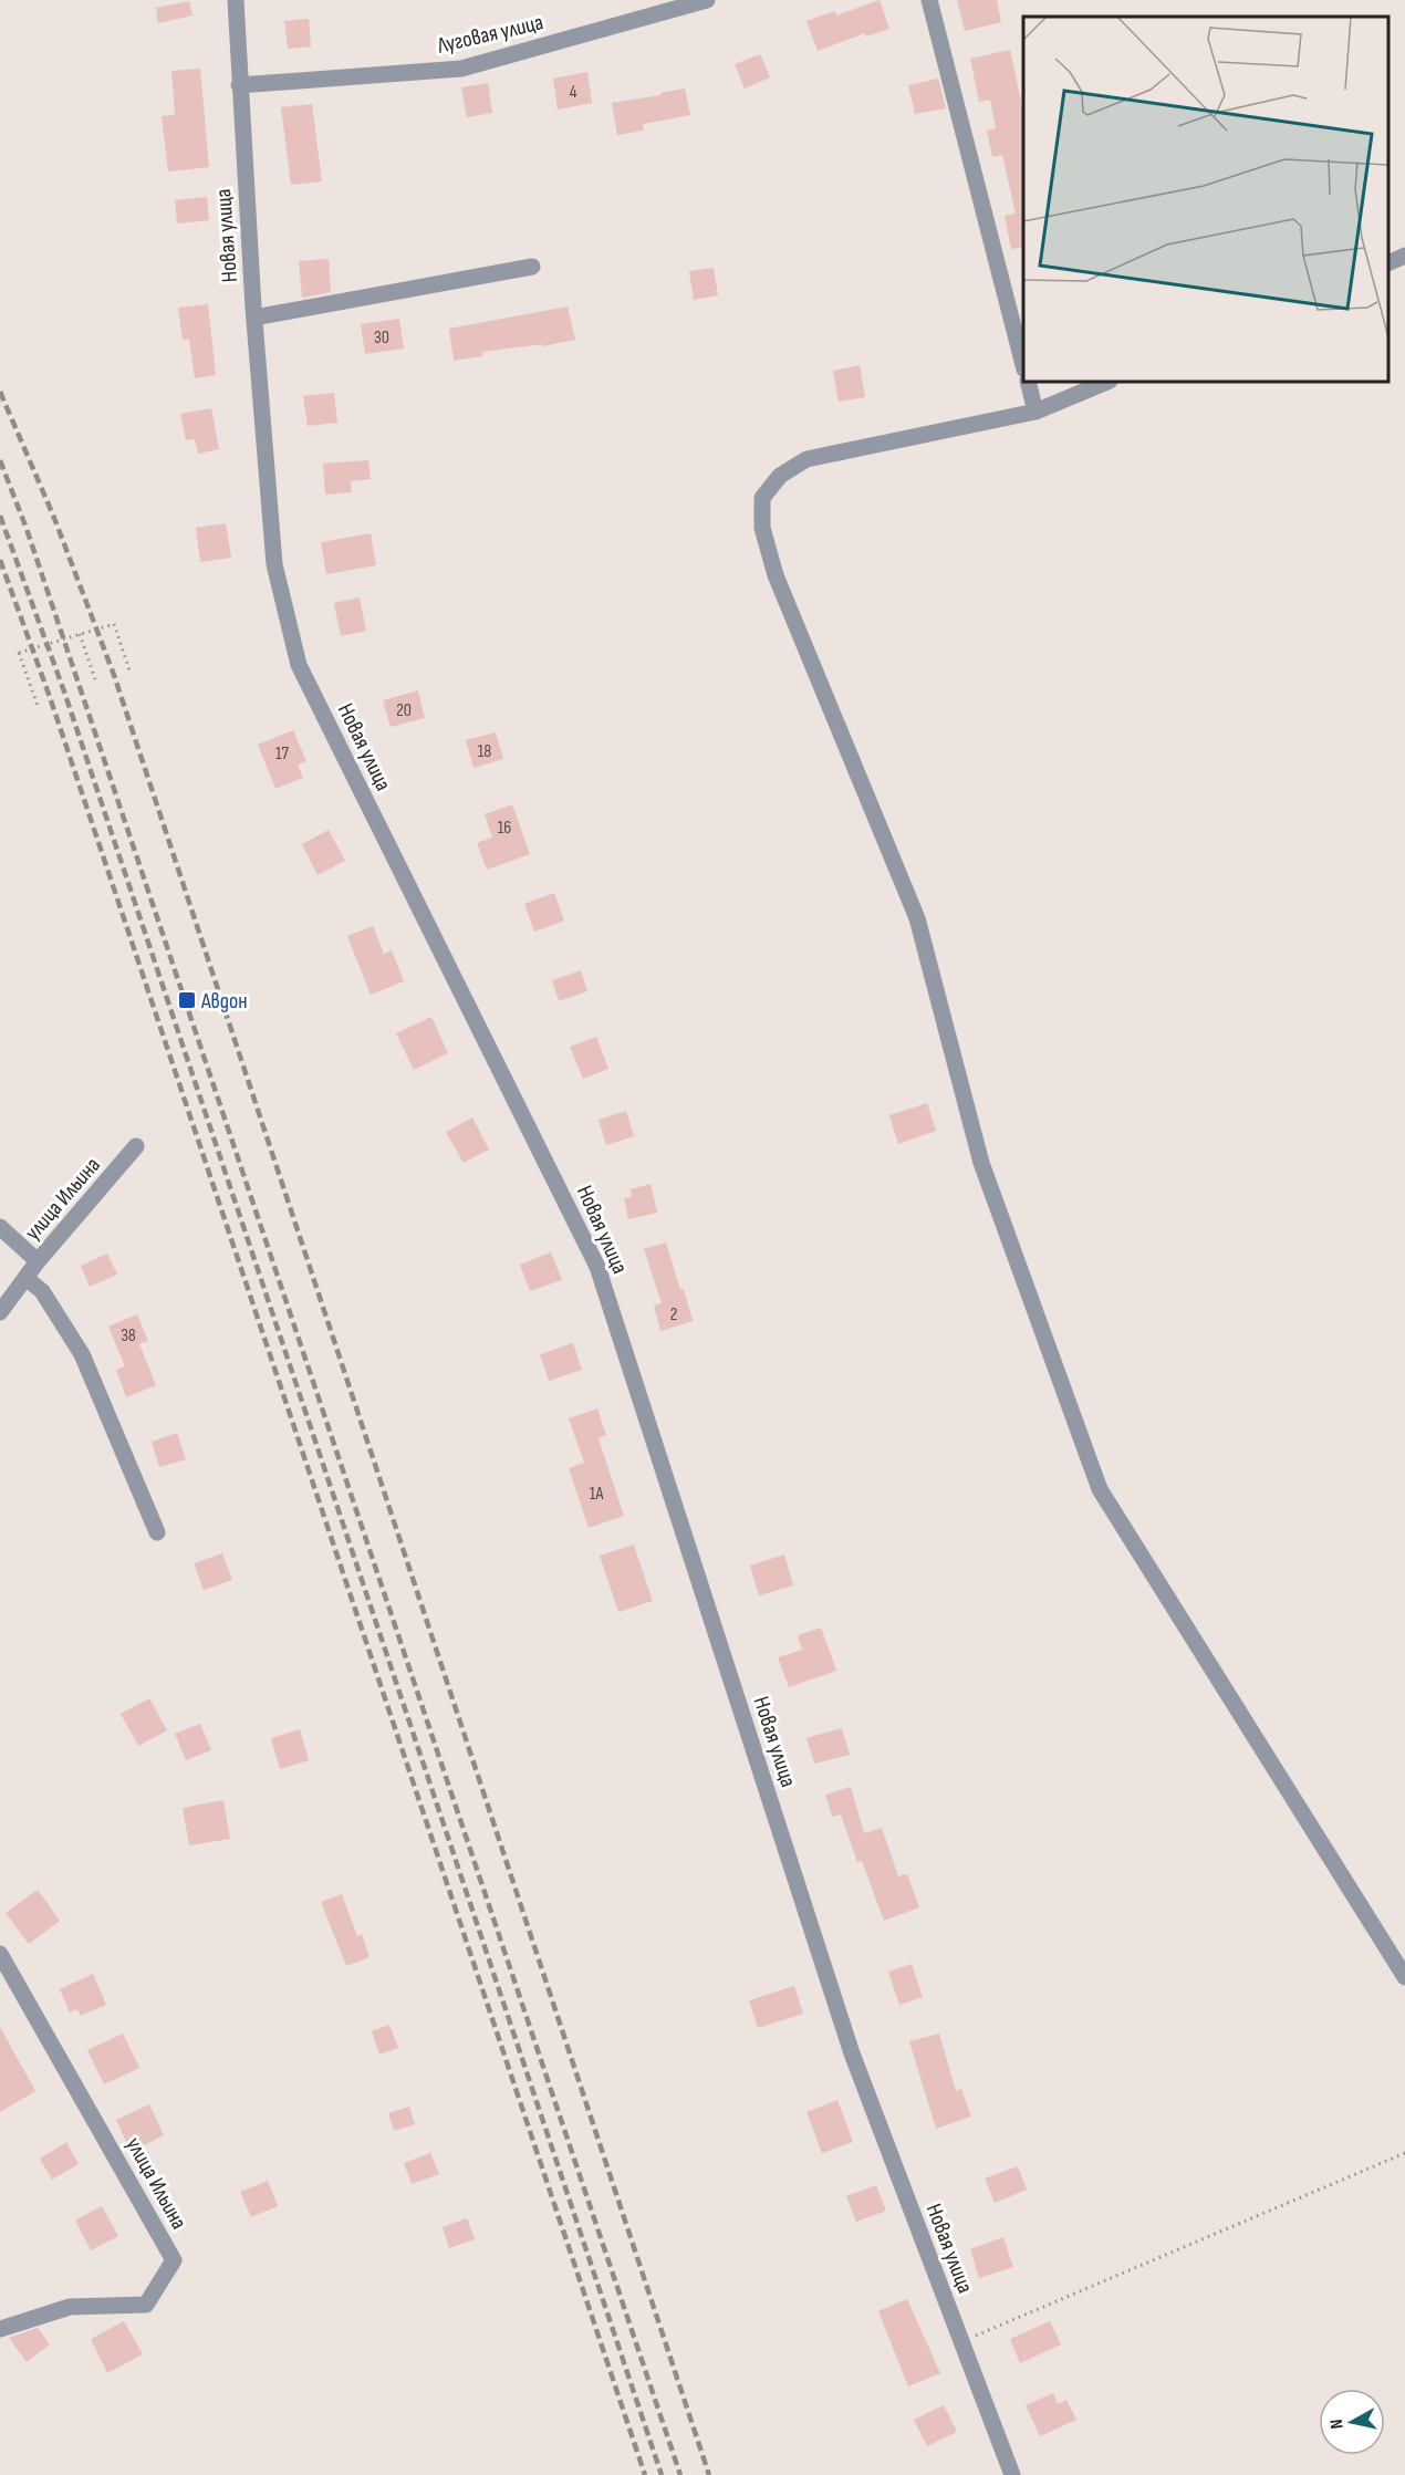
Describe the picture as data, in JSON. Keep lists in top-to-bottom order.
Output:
{
  "streets": {
    "street": ["Луговая улица", "Новая улица", "улица Ильина"]
  },
  "crossings": [
    ["Луговая улица", "Новая улица"]
  ],
  "places": {
    "transit": ["Авдон"]
  },
  "house_numbers": [
    "4",
    "30",
    "20",
    "18",
    "17",
    "16",
    "2",
    "38",
    "1А"
  ],
  "north": "left"
}
